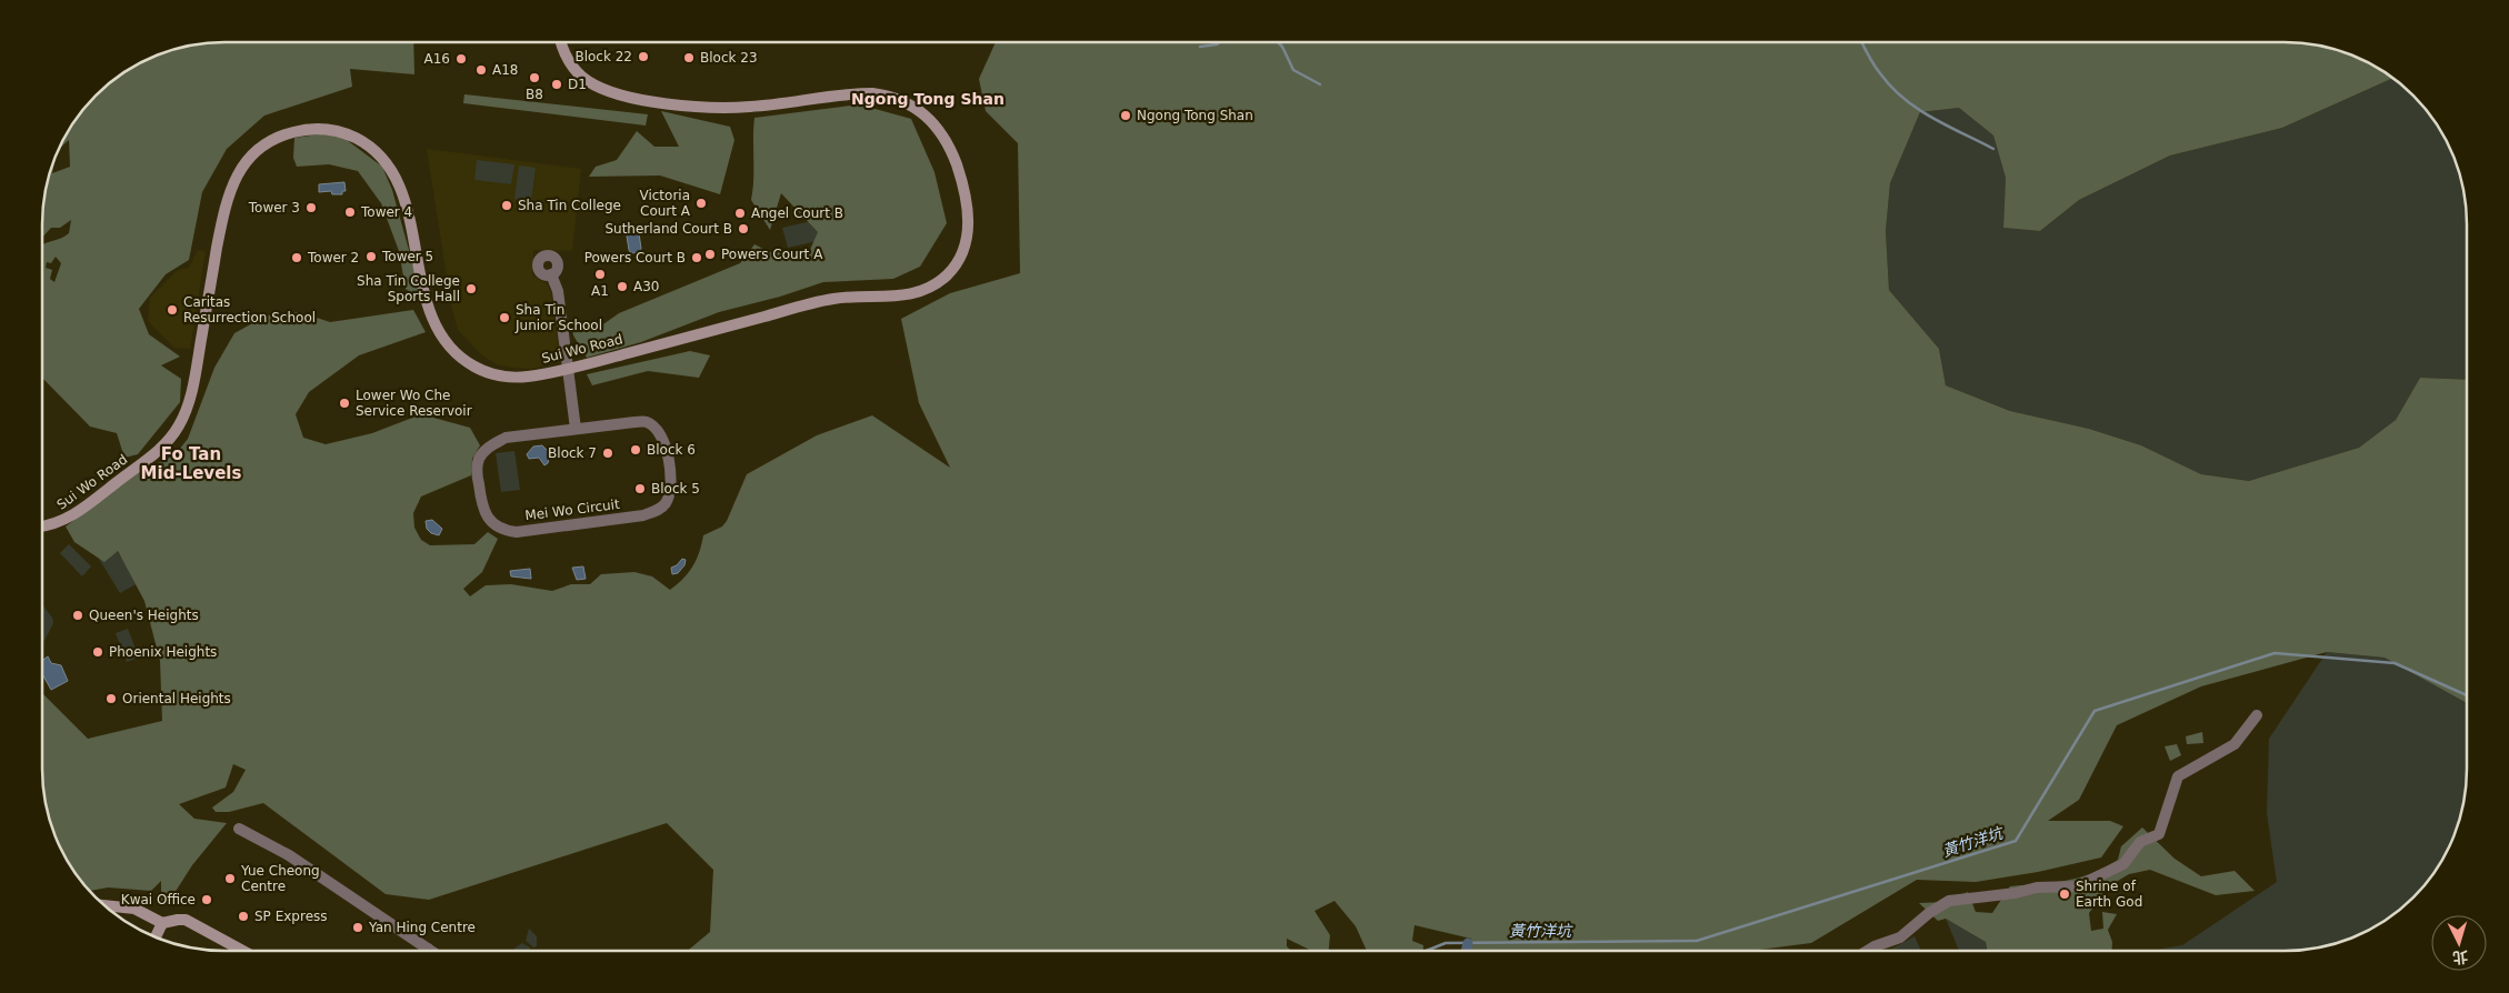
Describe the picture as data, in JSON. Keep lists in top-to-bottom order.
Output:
{
  "streets": {
    "street": ["Sui Wo Road", "Mei Wo Circuit"]
  },
  "districts": ["Ngong Tong Shan", "Fo Tan Mid-Levels"],
  "water": ["黃竹洋坑"],
  "places": [
    "Block 22",
    "Block 23",
    "A16",
    "A18",
    "B8",
    "D1",
    "Ngong Tong Shan",
    "Victoria Court A",
    "Sha Tin College",
    "Tower 3",
    "Tower 4",
    "Angel Court B",
    "Sutherland Court B",
    "Powers Court A",
    "Tower 5",
    "Tower 2",
    "Powers Court B",
    "A1",
    "A30",
    "Sha Tin College Sports Hall",
    "Caritas Resurrection School",
    "Sha Tin Junior School",
    "Lower Wo Che Service Reservoir",
    "Block 6",
    "Block 7",
    "Block 5",
    "Queen's Heights",
    "Phoenix Heights",
    "Oriental Heights",
    "Yue Cheong Centre",
    "Shrine of Earth God",
    "Kwai Office",
    "SP Express",
    "Yan Hing Centre"
  ],
  "north": "bottom"
}
